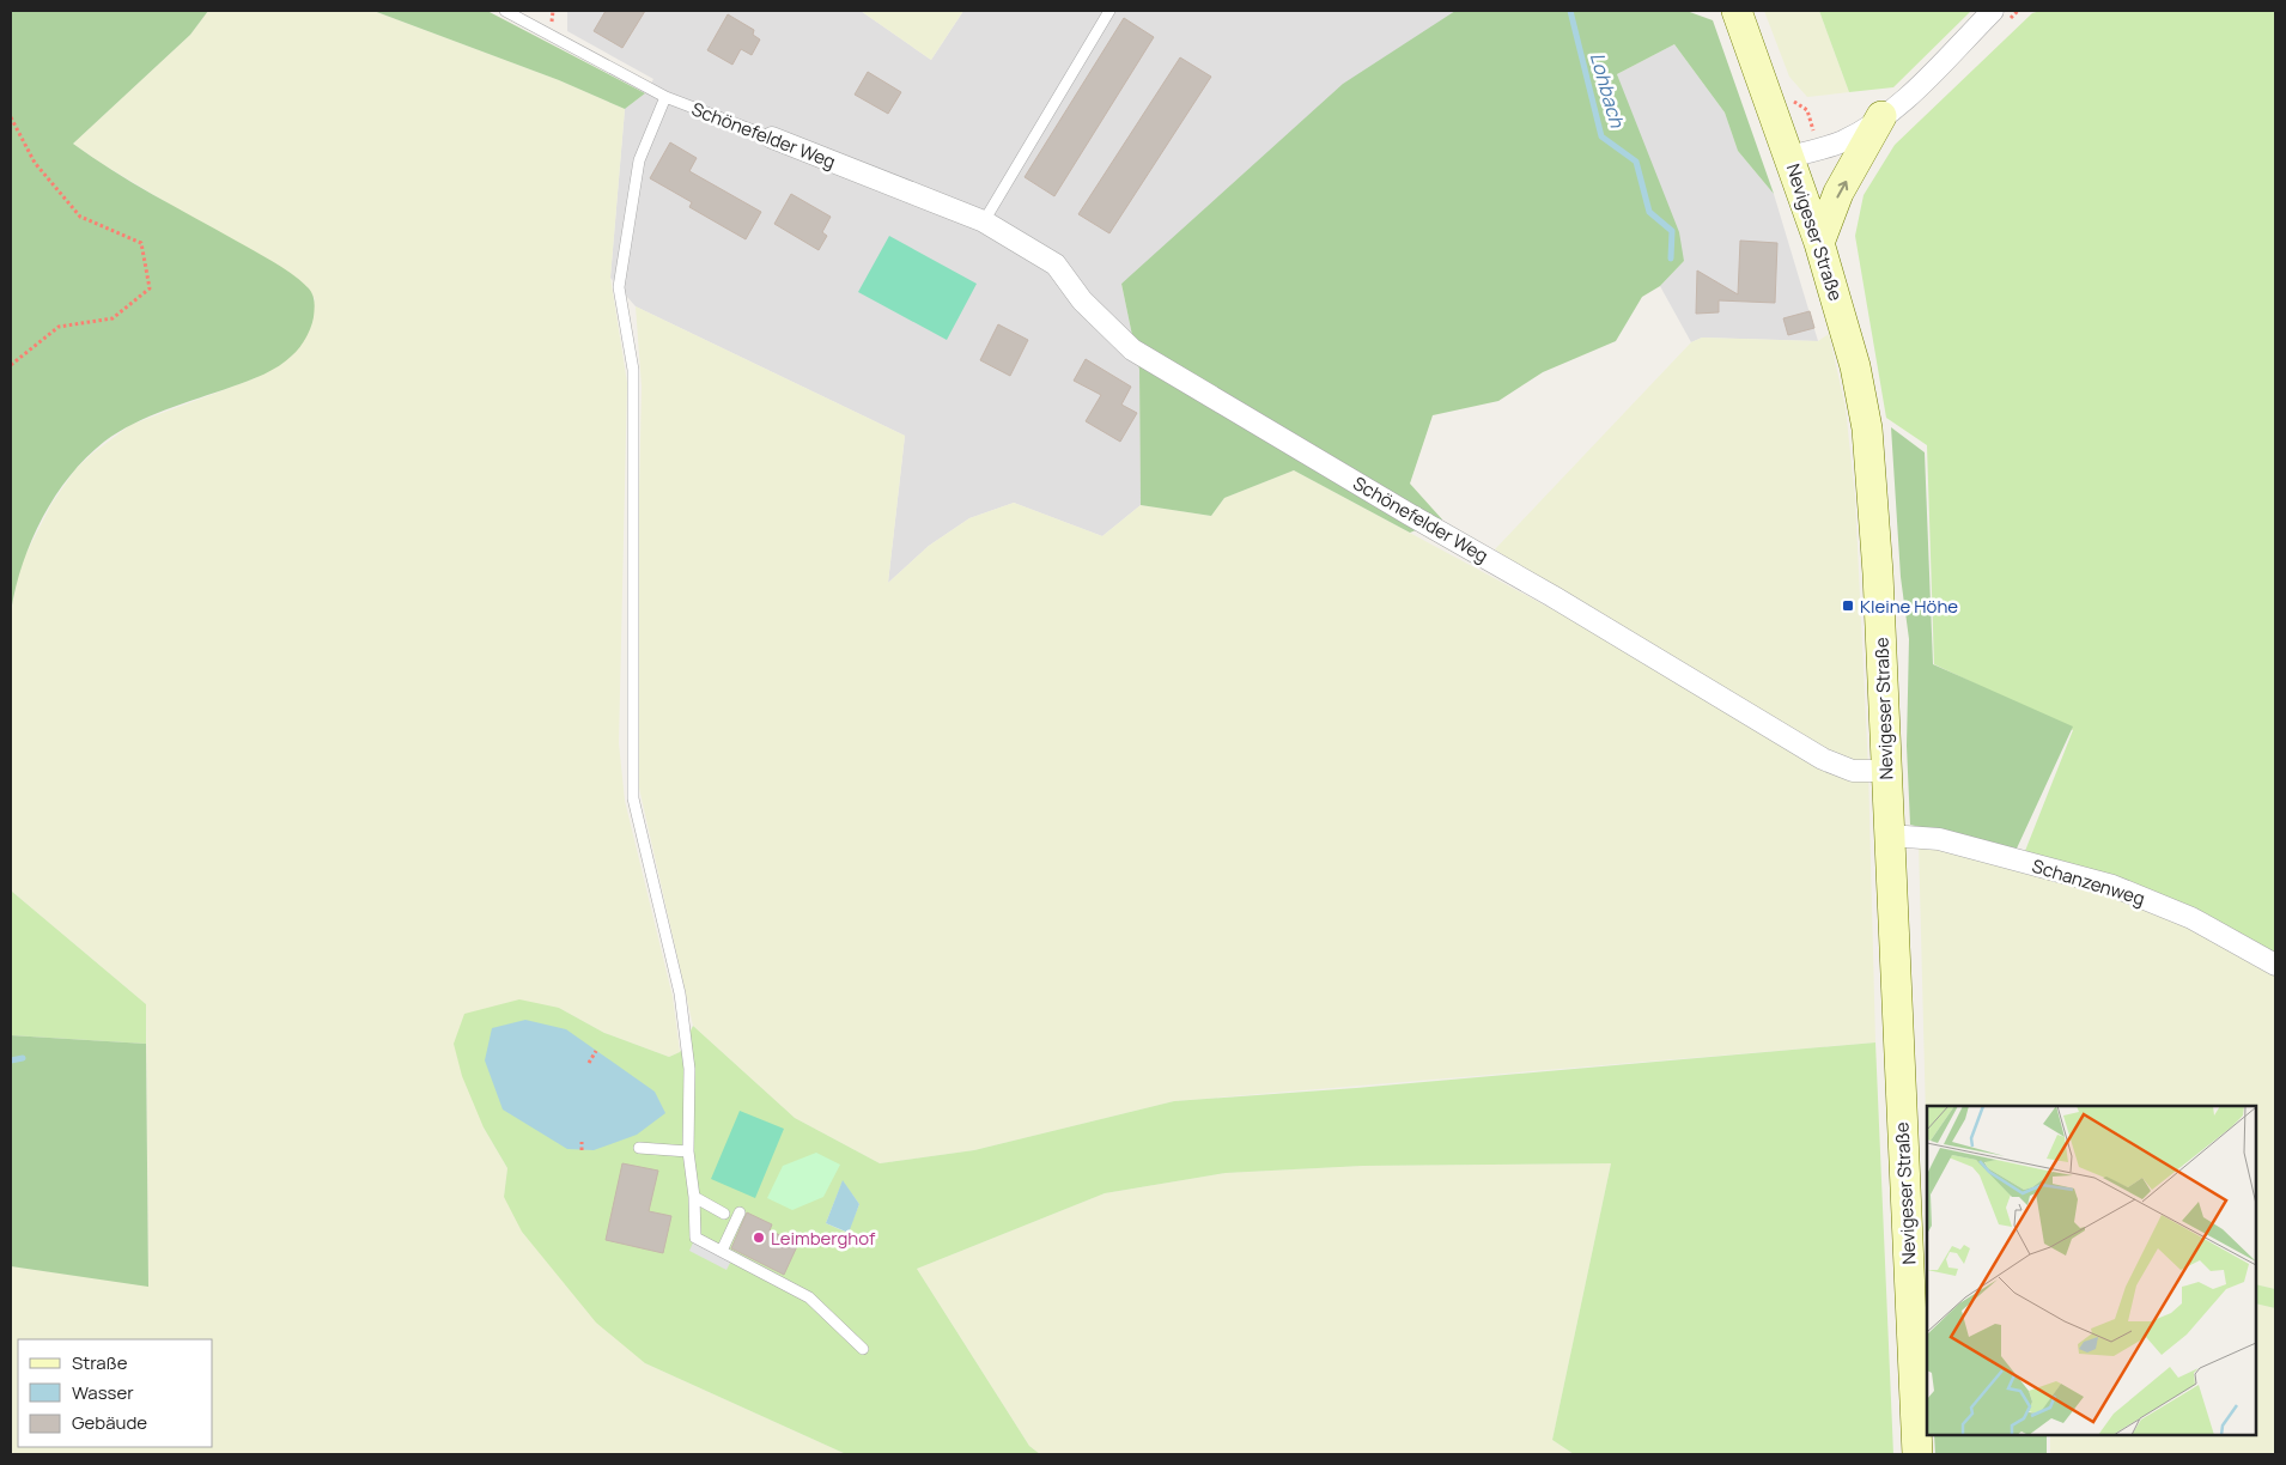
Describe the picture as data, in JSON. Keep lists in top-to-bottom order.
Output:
{
  "streets": {
    "main road": ["Nevigeser Straße"],
    "street": ["Schönefelder Weg", "Schanzenweg"]
  },
  "crossings": [
    ["Schönefelder Weg", "Nevigeser Straße"],
    ["Nevigeser Straße", "Schanzenweg"]
  ],
  "water": ["Lohbach"],
  "places": {
    "transit": ["Kleine Höhe"],
    "other": ["Leimberghof"]
  },
  "legend": ["Straße", "Wasser", "Gebäude"]
}
